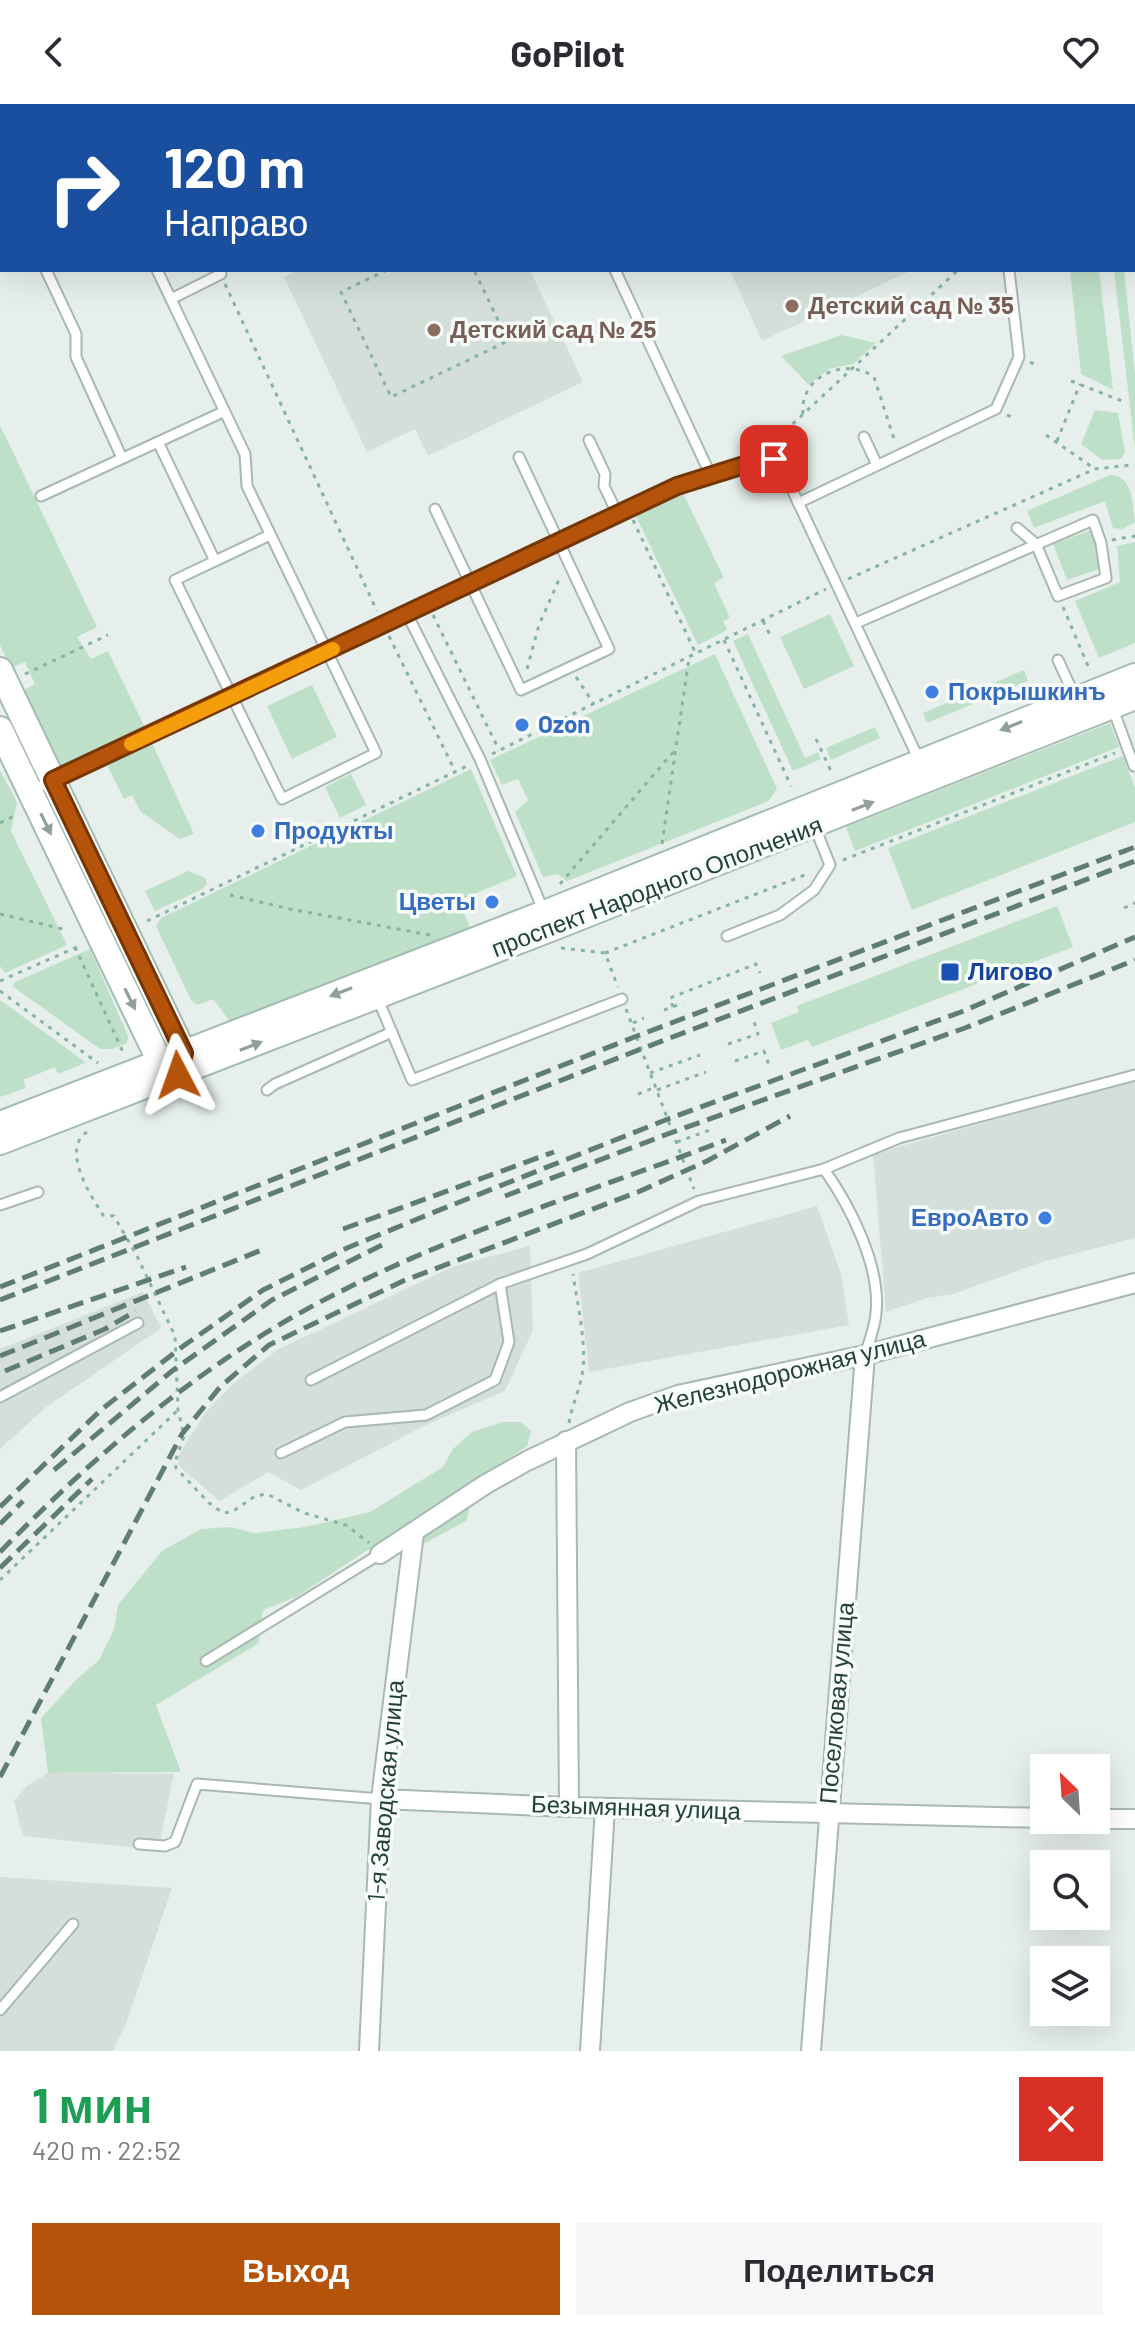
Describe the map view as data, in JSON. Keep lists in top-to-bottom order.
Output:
{
  "streets": {
    "main road": ["проспект Народного Ополчения"],
    "street": [
      "Железнодорожная улица",
      "Поселковая улица",
      "1-я Заводская улица",
      "Безымянная улица"
    ]
  },
  "crossings": [
    ["Железнодорожная улица", "Поселковая улица"],
    ["Железнодорожная улица", "1-я Заводская улица"],
    ["Поселковая улица", "Безымянная улица"],
    ["1-я Заводская улица", "Безымянная улица"]
  ],
  "places": {
    "other": [
      "Детский сад № 35",
      "Детский сад № 25",
      "Покрышкинъ",
      "Ozon",
      "Продукты",
      "Цветы",
      "ЕвроАвто"
    ],
    "transit": ["Лигово"]
  },
  "north": "top left",
  "page": {
    "header": "GoPilot",
    "turn": ["120 m", "Направо"],
    "heading": ["1 мин", "420 m · 22:52"],
    "buttons": ["Выход", "Поделиться"]
  }
}
